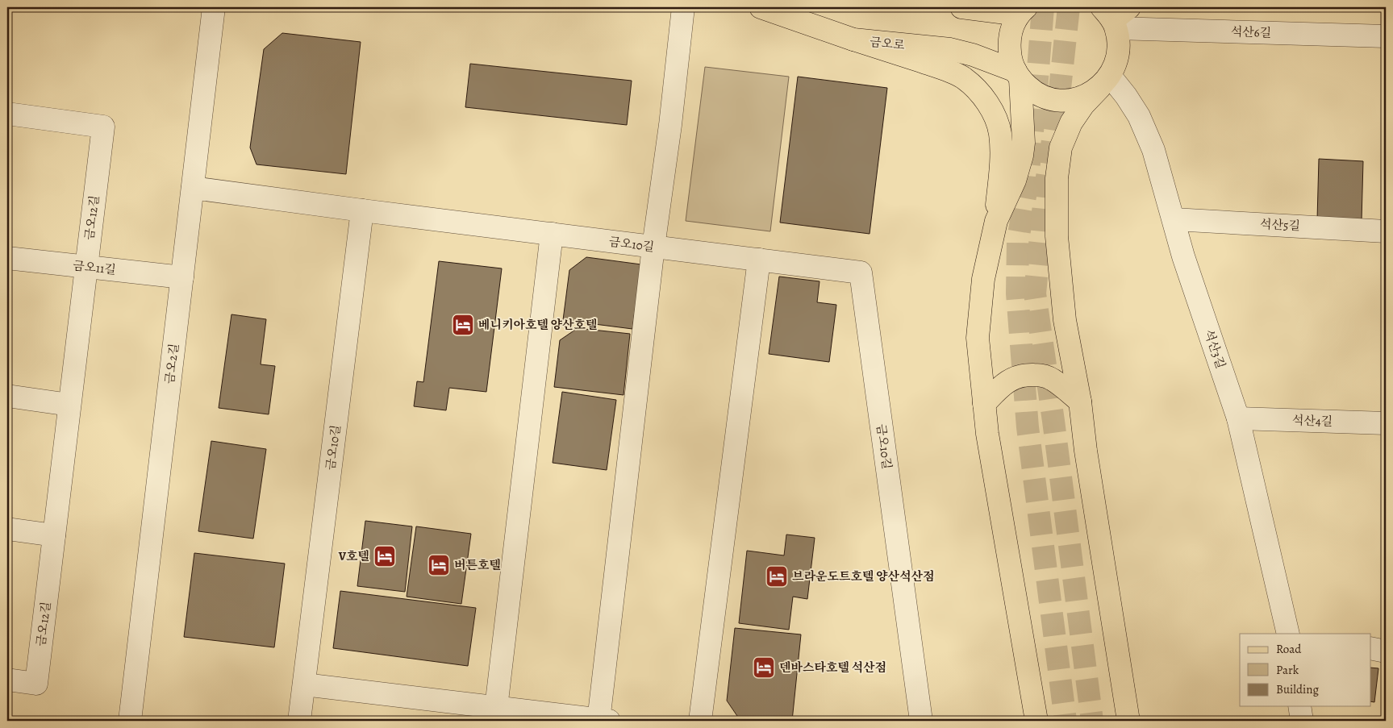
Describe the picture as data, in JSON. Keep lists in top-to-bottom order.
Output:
{
  "streets": {
    "main road": ["금오로"],
    "street": [
      "석산6길",
      "금오12길",
      "석산5길",
      "금오10길",
      "금오11길",
      "석산3길",
      "금오2길",
      "석산4길"
    ]
  },
  "crossings": [
    ["금오12길", "금오11길"],
    ["석산5길", "석산3길"],
    ["금오10길", "금오2길"],
    ["금오11길", "금오2길"],
    ["석산3길", "석산4길"]
  ],
  "places": {
    "hotel": [
      "베니키아호텔 양산호텔",
      "V호텔",
      "버튼호텔",
      "브라운도트호텔 양산석산점",
      "덴바스타호텔 석산점"
    ]
  },
  "legend": ["Road", "Park", "Building"]
}
